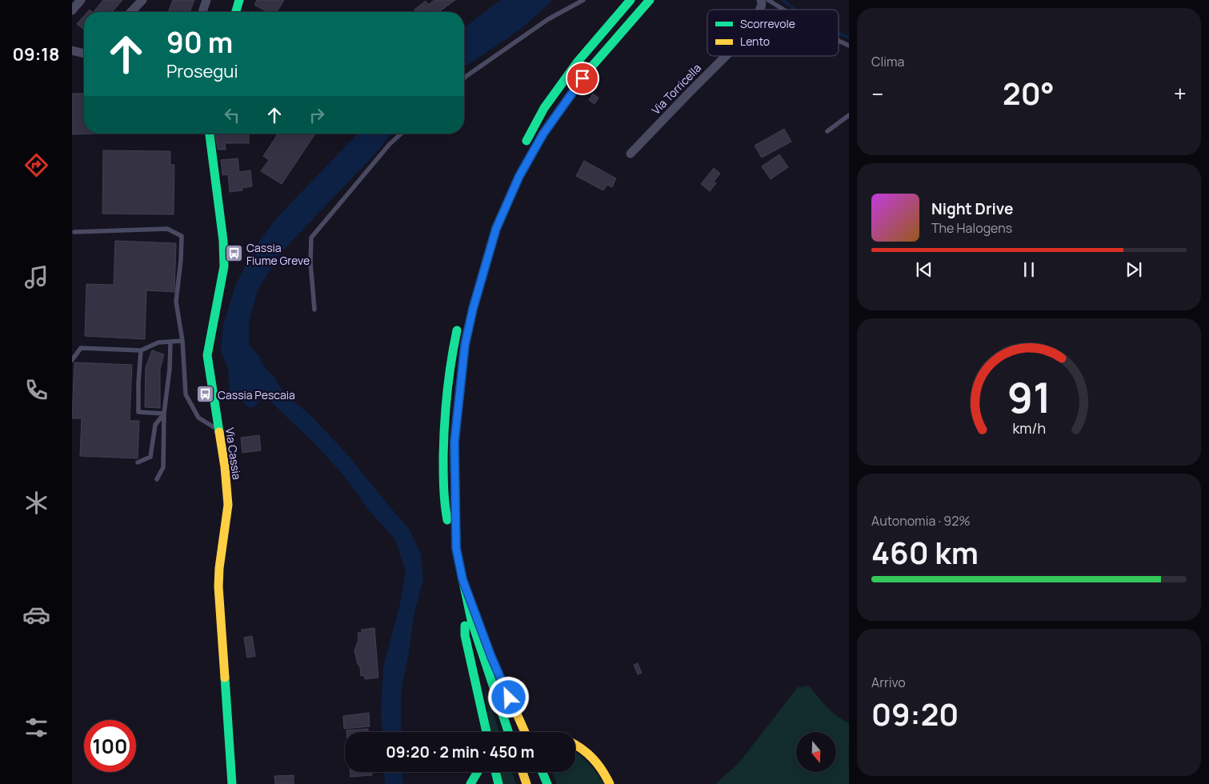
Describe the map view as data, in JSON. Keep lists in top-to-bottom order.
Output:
{
  "streets": {
    "main road": ["Via Cassia"],
    "street": ["Via Torricella"]
  },
  "places": {
    "bus stop": ["Cassia Fiume Greve", "Cassia Pescaia"]
  },
  "legend": ["Scorrevole", "Lento"],
  "north": "bottom",
  "page": {
    "tabs": "09:18",
    "tile": [
      "Clima",
      ["Autonomia · 92%", "460 km"],
      ["Arrivo", "09:20"]
    ],
    "turn": ["90 m", "Prosegui"],
    "heat": ["−", "20°", "+"],
    "song": ["Night Drive", "The Halogens"],
    "limit": "100",
    "trip": "09:20 · 2 min · 450 m",
    "gauge": ["91", "km/h"]
  }
}
